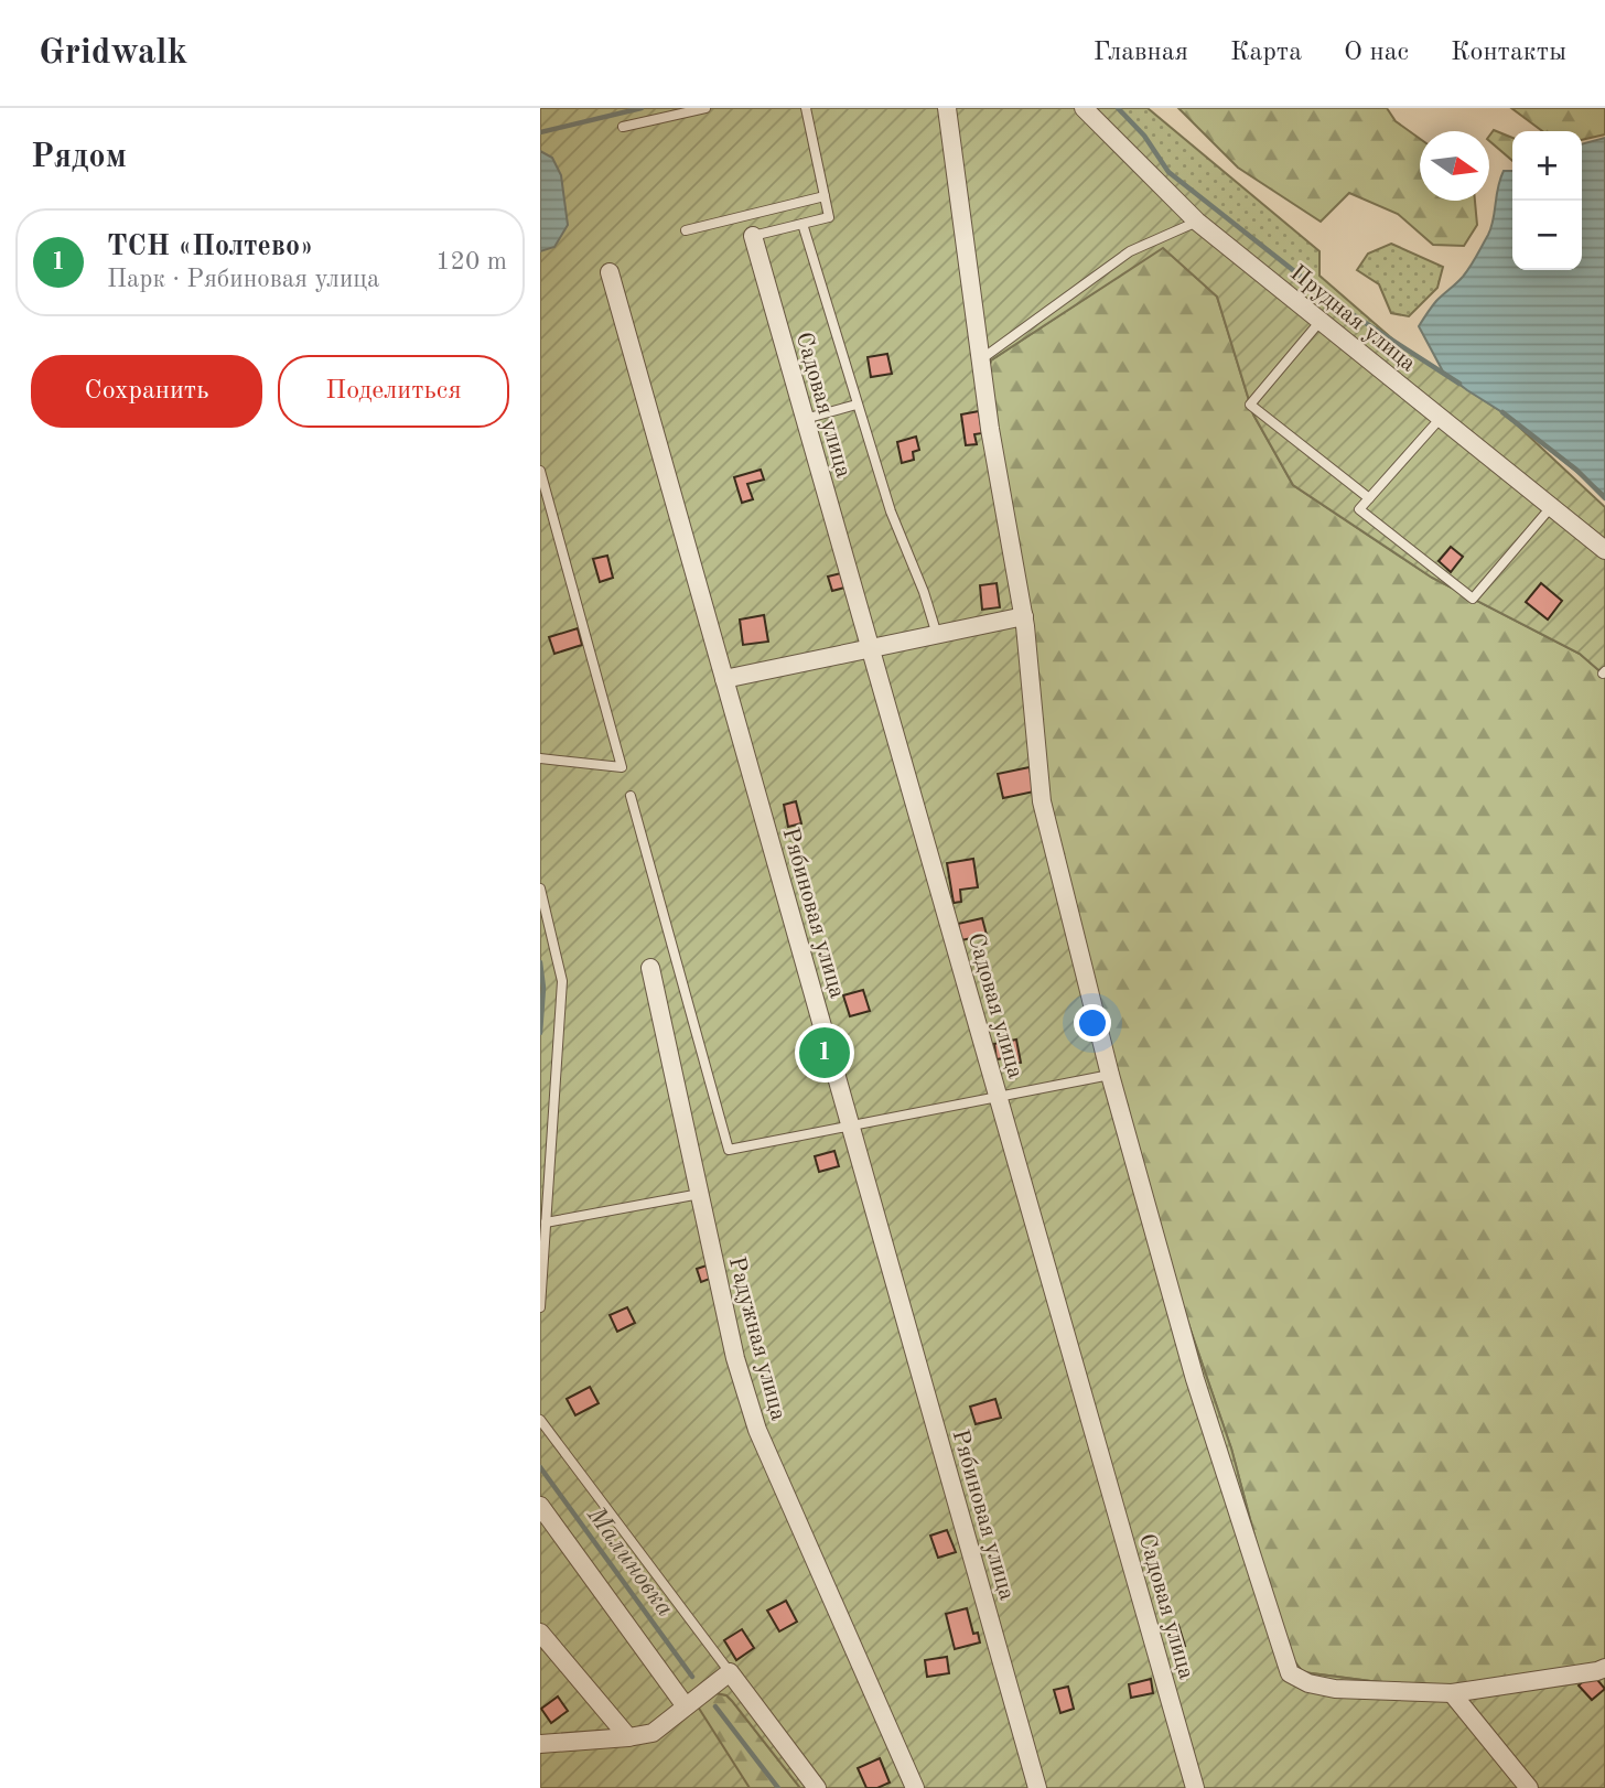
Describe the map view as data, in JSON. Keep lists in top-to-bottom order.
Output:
{
  "streets": {
    "street": [
      "Прудная улица",
      "Садовая улица",
      "Рябиновая улица",
      "Радужная улица"
    ]
  },
  "water": ["Малиновка"],
  "north": "right",
  "page": {
    "header": "Gridwalk",
    "nav": [
      "Главная",
      "Карта",
      "О нас",
      "Контакты"
    ],
    "heading": "Рядом",
    "map_buttons": ["+", "−"],
    "list": [
      {
        "mark": "1",
        "name": "ТСН «Полтево»",
        "note": "Парк · Рябиновая улица",
        "value": "120 m"
      }
    ],
    "buttons": ["Сохранить", "Поделиться"],
    "pins": "1"
  }
}
